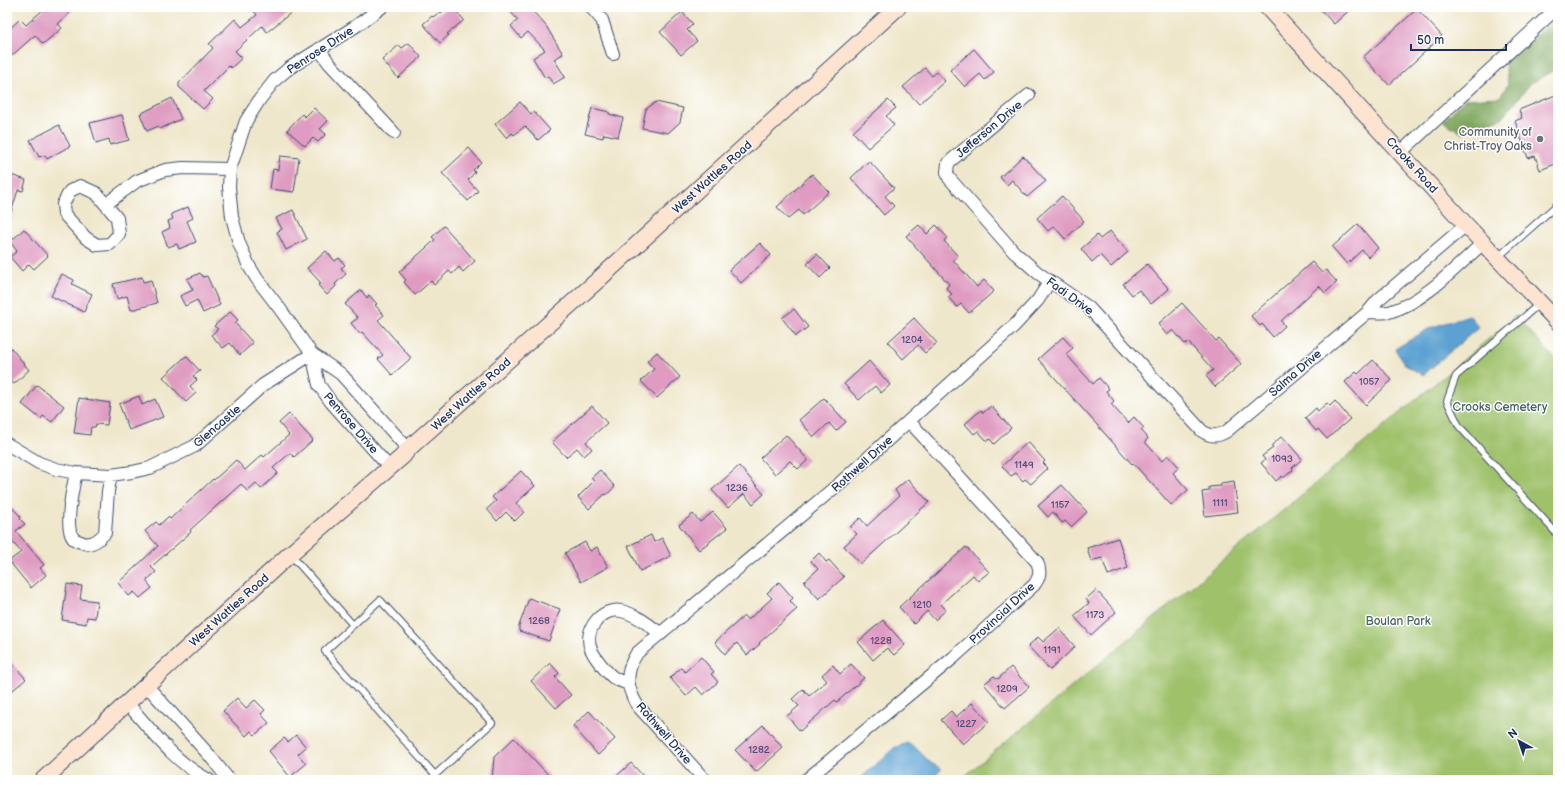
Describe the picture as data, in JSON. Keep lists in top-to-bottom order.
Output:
{
  "streets": {
    "street": [
      "Penrose Drive",
      "Jefferson Drive",
      "Crooks Road",
      "West Wattles Road",
      "Fadi Drive",
      "Salma Drive",
      "Glencastle",
      "Rothwell Drive",
      "Provincial Drive"
    ]
  },
  "crossings": [
    ["Penrose Drive", "West Wattles Road"],
    ["Penrose Drive", "Glencastle"],
    ["Jefferson Drive", "Fadi Drive"],
    ["Crooks Road", "Salma Drive"],
    ["Fadi Drive", "Salma Drive"],
    ["Fadi Drive", "Rothwell Drive"],
    ["Rothwell Drive", "Provincial Drive"]
  ],
  "parks": ["Crooks Cemetery", "Boulan Park"],
  "places": ["Community of Christ-Troy Oaks"],
  "house_numbers": [
    "1204",
    "1057",
    "1093",
    "1149",
    "1236",
    "1111",
    "1157",
    "1210",
    "1173",
    "1268",
    "1228",
    "1191",
    "1209",
    "1227",
    "1282"
  ],
  "scale_bar": "50 m",
  "north": "top left"
}
